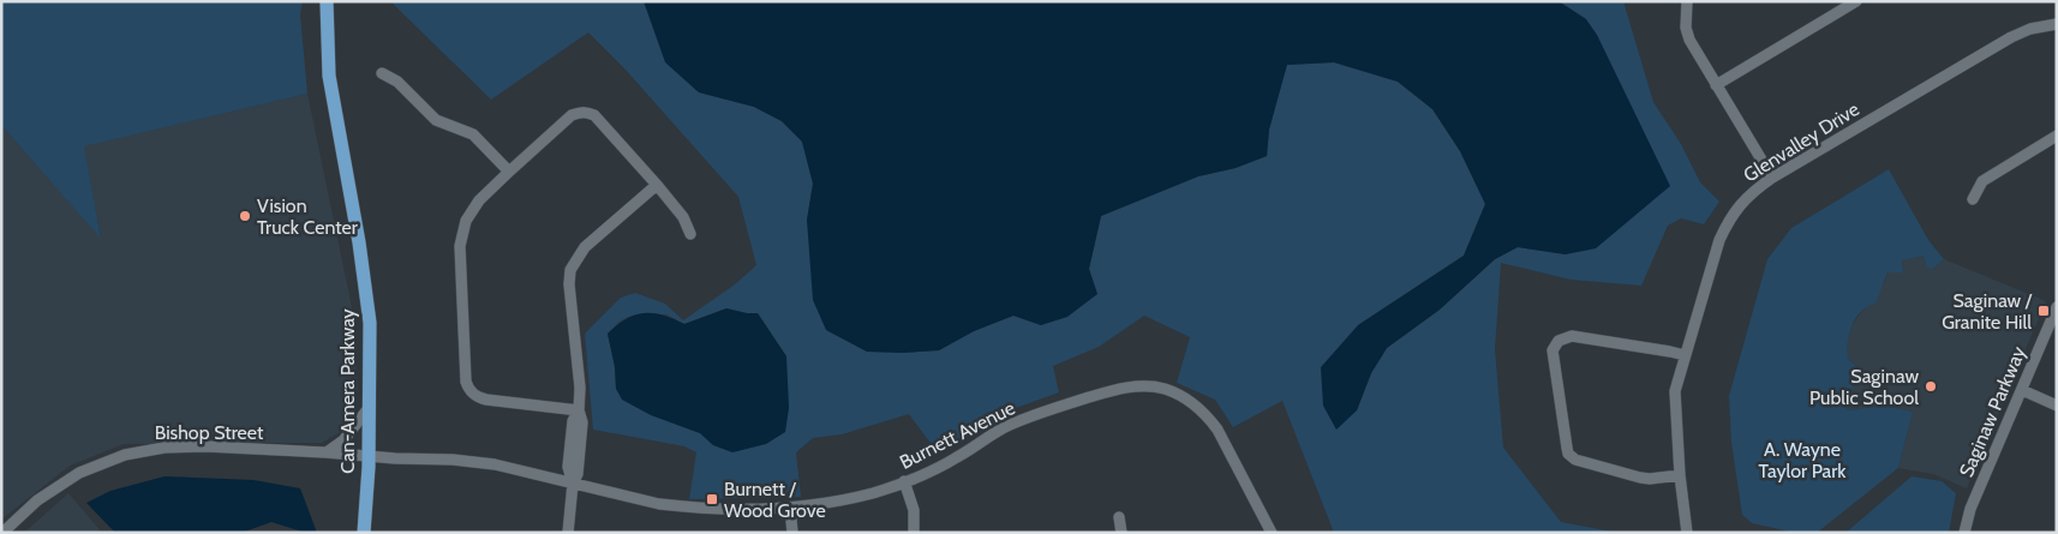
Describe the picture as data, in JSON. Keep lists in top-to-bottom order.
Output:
{
  "streets": {
    "main road": ["Can-Amera Parkway"],
    "street": [
      "Glenvalley Drive",
      "Saginaw Parkway",
      "Bishop Street",
      "Burnett Avenue"
    ]
  },
  "crossings": [
    ["Can-Amera Parkway", "Bishop Street"],
    ["Can-Amera Parkway", "Burnett Avenue"],
    ["Bishop Street", "Burnett Avenue"]
  ],
  "parks": ["A. Wayne Taylor Park"],
  "places": {
    "other": ["Vision Truck Center", "Saginaw Public School"],
    "transit": ["Saginaw / Granite Hill", "Burnett / Wood Grove"]
  }
}
